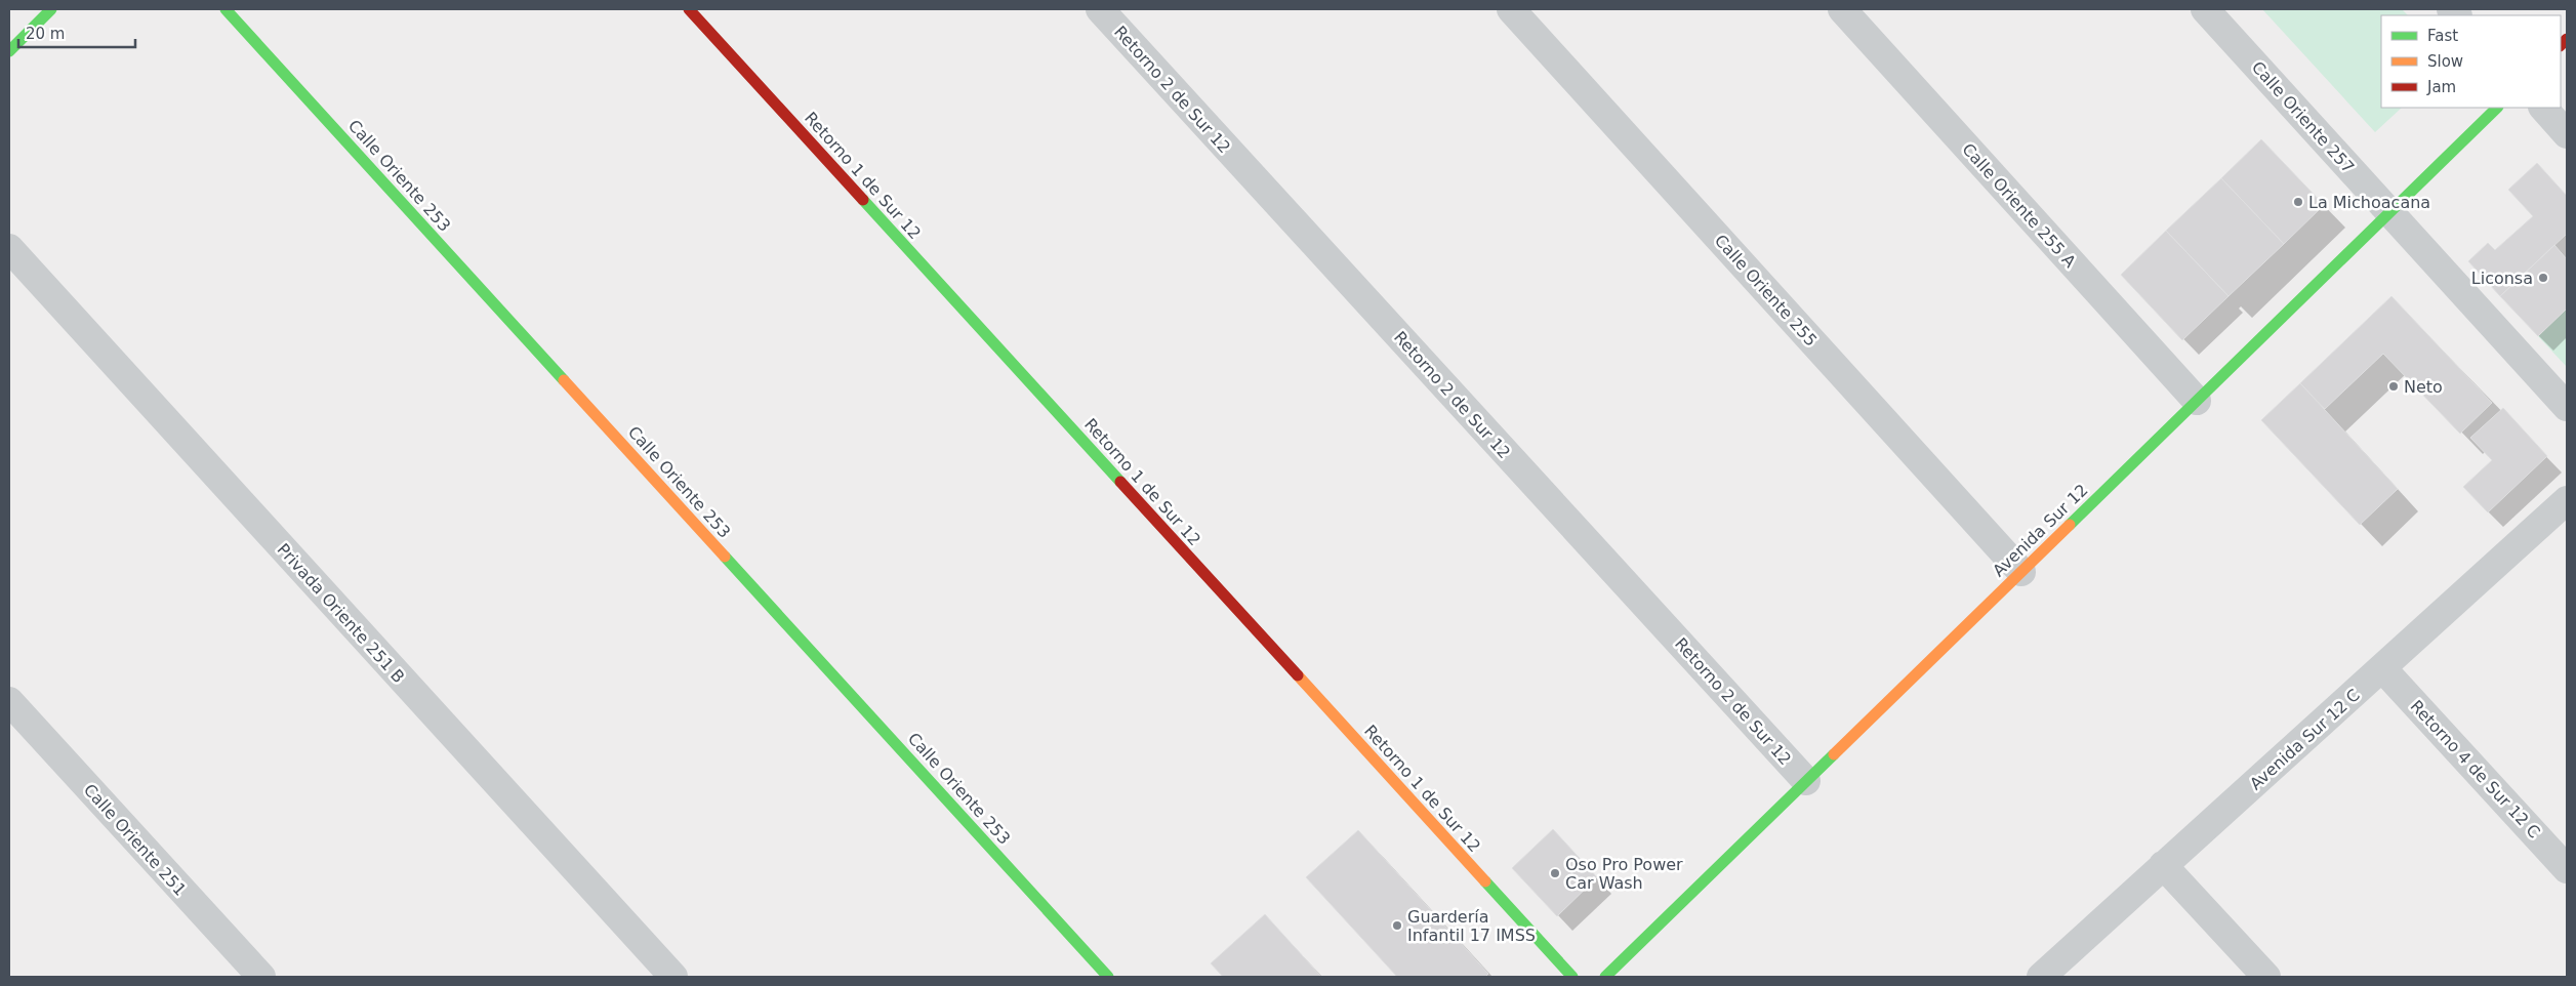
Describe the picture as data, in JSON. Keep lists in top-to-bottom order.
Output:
{
  "streets": {
    "street": [
      "Retorno 2 de Sur 12",
      "Calle Oriente 257",
      "Calle Oriente 253",
      "Retorno 1 de Sur 12",
      "Calle Oriente 255 A",
      "Calle Oriente 255",
      "Avenida Sur 12",
      "Privada Oriente 251 B",
      "Avenida Sur 12 C",
      "Retorno 4 de Sur 12 C",
      "Calle Oriente 251"
    ]
  },
  "crossings": [
    ["Retorno 2 de Sur 12", "Avenida Sur 12"],
    ["Calle Oriente 257", "Avenida Sur 12"],
    ["Calle Oriente 255 A", "Avenida Sur 12"],
    ["Calle Oriente 255", "Avenida Sur 12"],
    ["Avenida Sur 12 C", "Retorno 4 de Sur 12 C"]
  ],
  "places": [
    "La Michoacana",
    "Liconsa",
    "Neto",
    "Oso Pro Power Car Wash",
    "Guardería Infantil 17 IMSS"
  ],
  "legend": ["Fast", "Slow", "Jam"],
  "scale_bar": "20 m"
}
